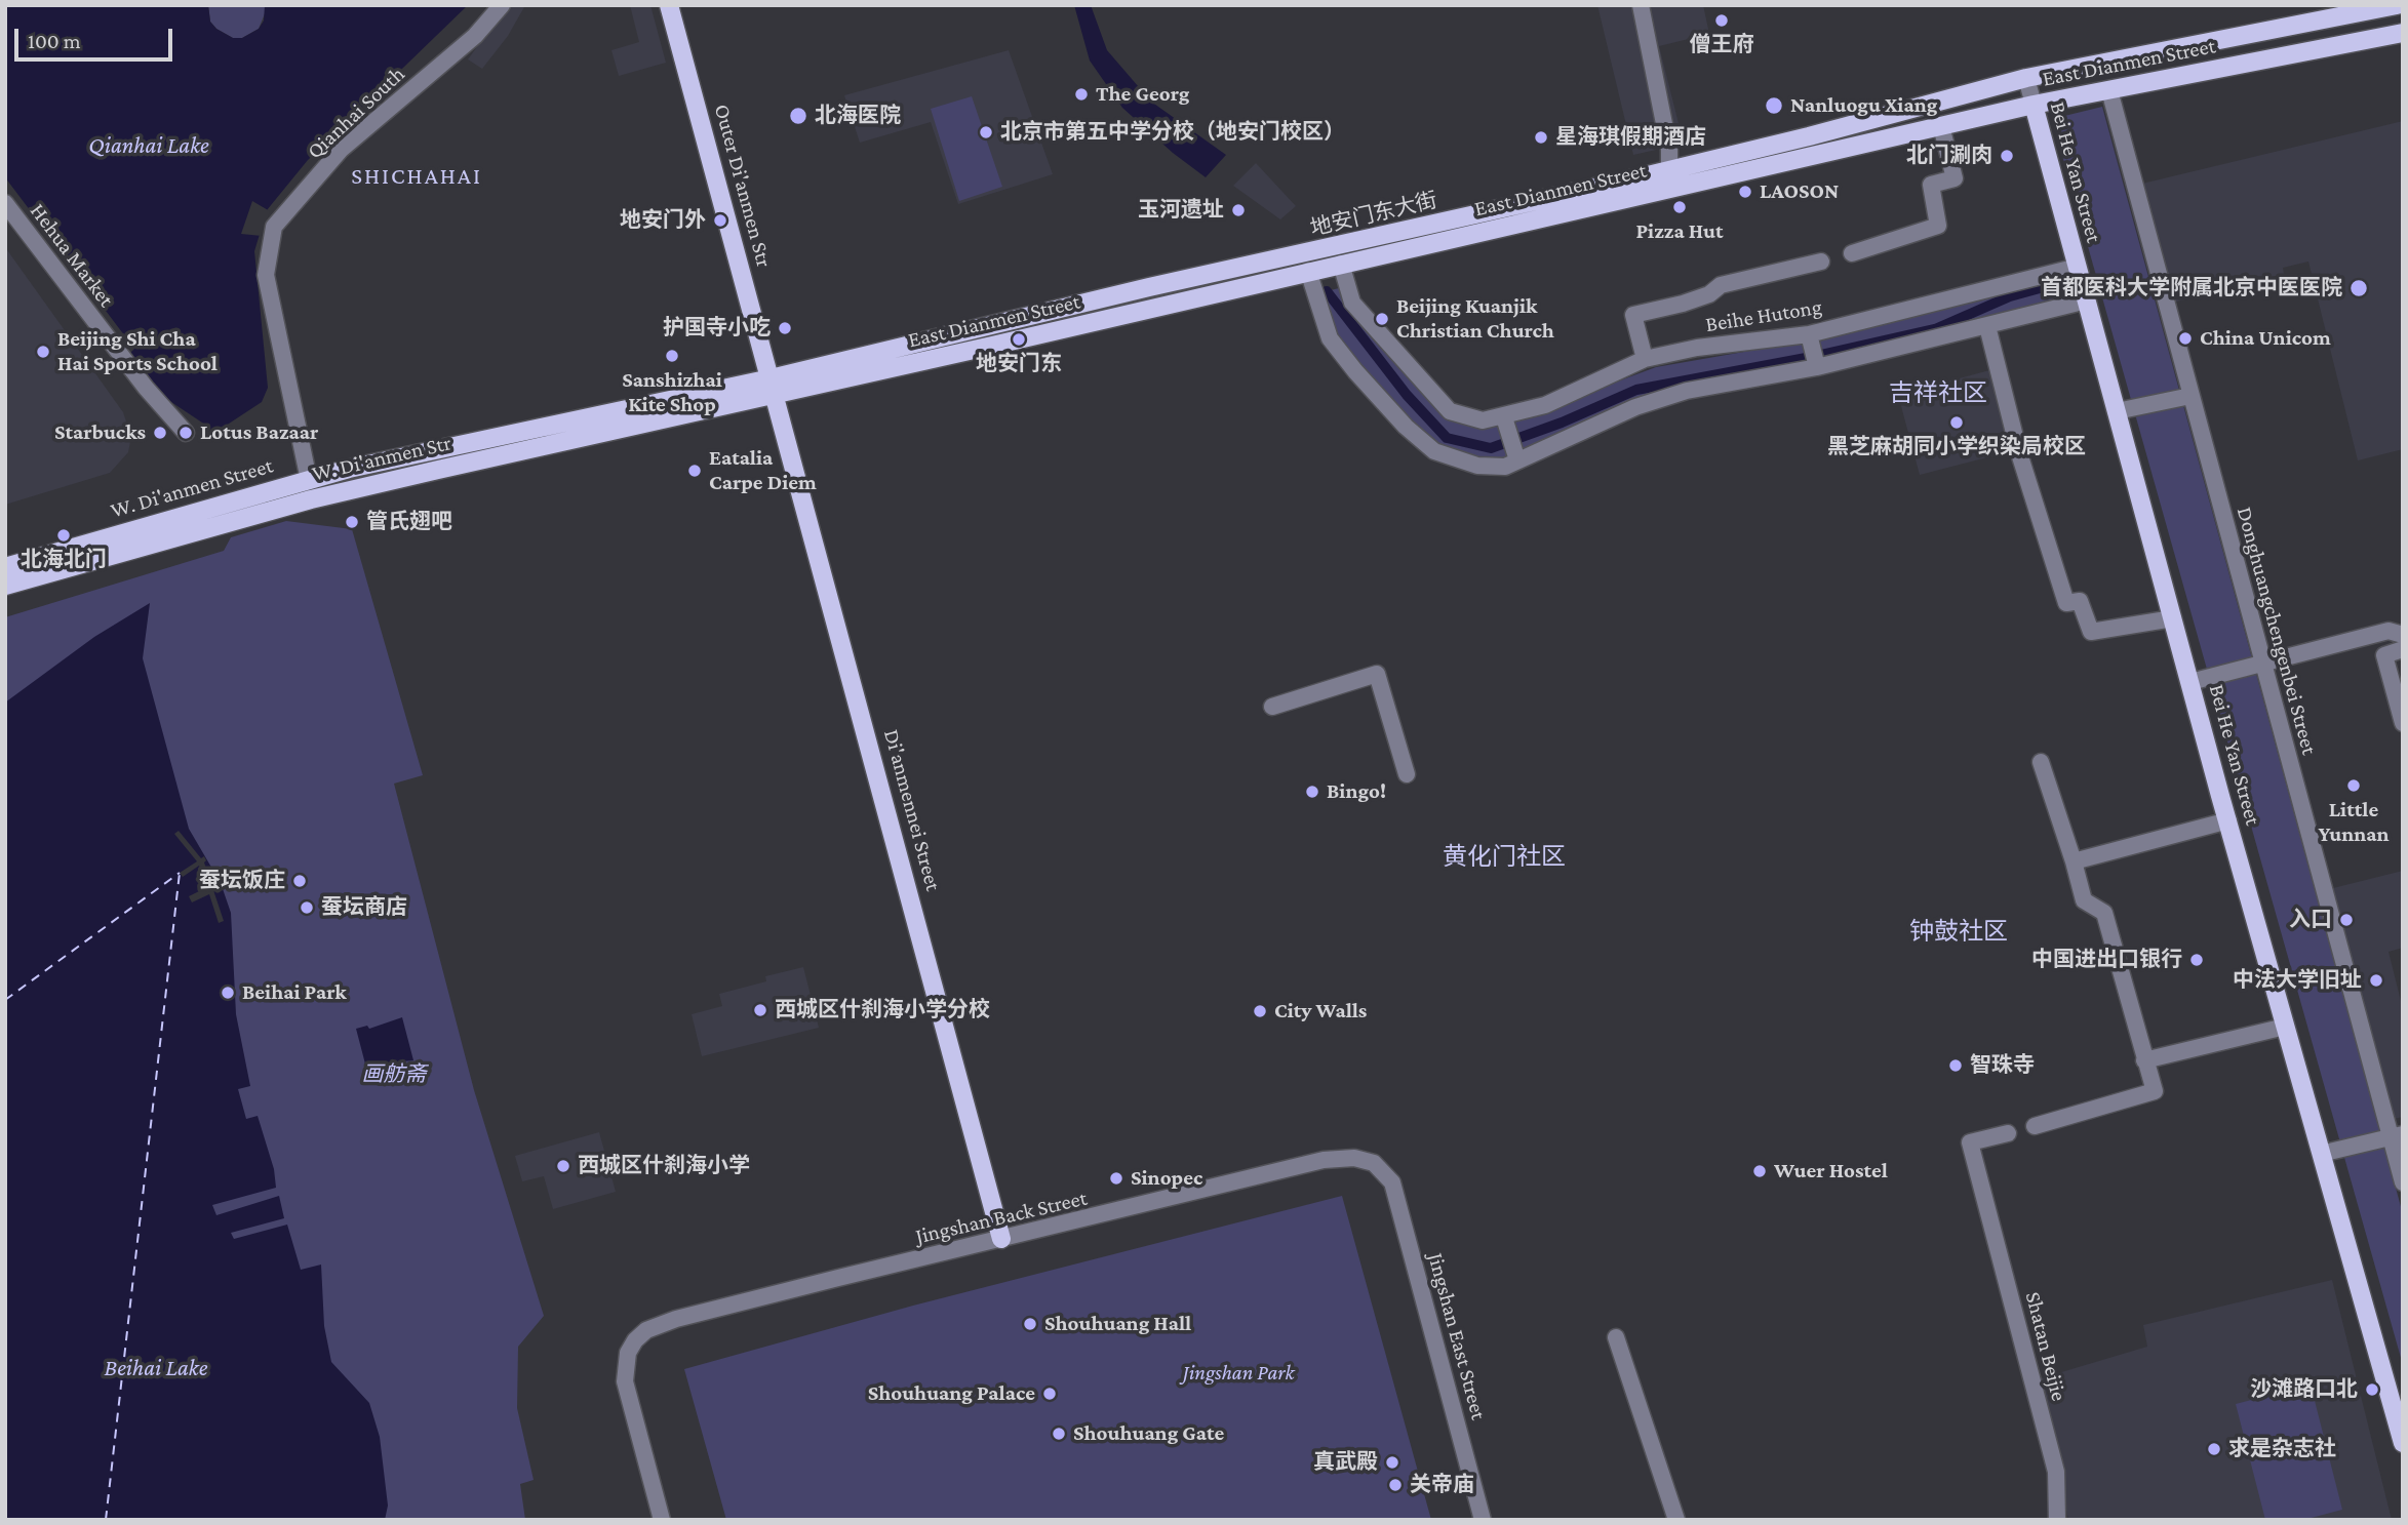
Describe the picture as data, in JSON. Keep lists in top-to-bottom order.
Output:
{
  "streets": {
    "main road": [
      "East Dianmen Street",
      "Bei He Yan Street",
      "Outer Di'anmen Str",
      "地安门东大街",
      "W. Di'anmen Str",
      "W. Di'anmen Street",
      "Di'anmennei Street"
    ],
    "street": [
      "Qianhai South",
      "Hehua Market",
      "Beihe Hutong",
      "Donghuangchengenbei Street",
      "Jingshan Back Street",
      "Jingshan East Street",
      "Shatan Beijie"
    ]
  },
  "crossings": [
    ["East Dianmen Street", "Bei He Yan Street"],
    ["East Dianmen Street", "Outer Di'anmen Str"],
    ["East Dianmen Street", "地安门东大街"],
    ["East Dianmen Street", "Beihe Hutong"],
    ["East Dianmen Street", "W. Di'anmen Str"],
    ["East Dianmen Street", "W. Di'anmen Street"],
    ["East Dianmen Street", "Donghuangchengenbei Street"],
    ["East Dianmen Street", "Di'anmennei Street"],
    ["Qianhai South", "W. Di'anmen Street"],
    ["Bei He Yan Street", "地安门东大街"],
    ["Bei He Yan Street", "Beihe Hutong"],
    ["Outer Di'anmen Str", "地安门东大街"],
    ["Outer Di'anmen Str", "W. Di'anmen Str"],
    ["Outer Di'anmen Str", "W. Di'anmen Street"],
    ["Outer Di'anmen Str", "Di'anmennei Street"],
    ["地安门东大街", "W. Di'anmen Str"],
    ["地安门东大街", "W. Di'anmen Street"],
    ["地安门东大街", "Di'anmennei Street"],
    ["W. Di'anmen Str", "W. Di'anmen Street"],
    ["W. Di'anmen Str", "Di'anmennei Street"],
    ["W. Di'anmen Street", "Di'anmennei Street"],
    ["Di'anmennei Street", "Jingshan Back Street"],
    ["Jingshan Back Street", "Jingshan East Street"]
  ],
  "districts": [
    "SHICHAHAI",
    "吉祥社区",
    "黄化门社区",
    "钟鼓社区"
  ],
  "water": ["Qianhai Lake", "Beihai Lake"],
  "parks": ["画舫斋", "Jingshan Park"],
  "places": [
    "僧王府",
    "The Georg",
    "Nanluogu Xiang",
    "北海医院",
    "北京市第五中学分校（地安门校区）",
    "星海琪假期酒店",
    "北门涮肉",
    "LAOSON",
    "Pizza Hut",
    "玉河遗址",
    "地安门外",
    "首都医科大学附属北京中医医院",
    "Beijing Kuanjik Christian Church",
    "护国寺小吃",
    "China Unicom",
    "地安门东",
    "Beijing Shi Cha Hai Sports School",
    "Sanshizhai Kite Shop",
    "黑芝麻胡同小学织染局校区",
    "Starbucks",
    "Lotus Bazaar",
    "Eatalia Carpe Diem",
    "管氏翅吧",
    "北海北门",
    "Little Yunnan",
    "Bingo!",
    "蚕坛饭庄",
    "蚕坛商店",
    "入口",
    "中国进出口银行",
    "中法大学旧址",
    "Beihai Park",
    "西城区什刹海小学分校",
    "City Walls",
    "智珠寺",
    "西城区什刹海小学",
    "Wuer Hostel",
    "Sinopec",
    "Shouhuang Hall",
    "沙滩路口北",
    "Shouhuang Palace",
    "Shouhuang Gate",
    "求是杂志社",
    "真武殿",
    "关帝庙"
  ],
  "scale_bar": "100 m"
}
